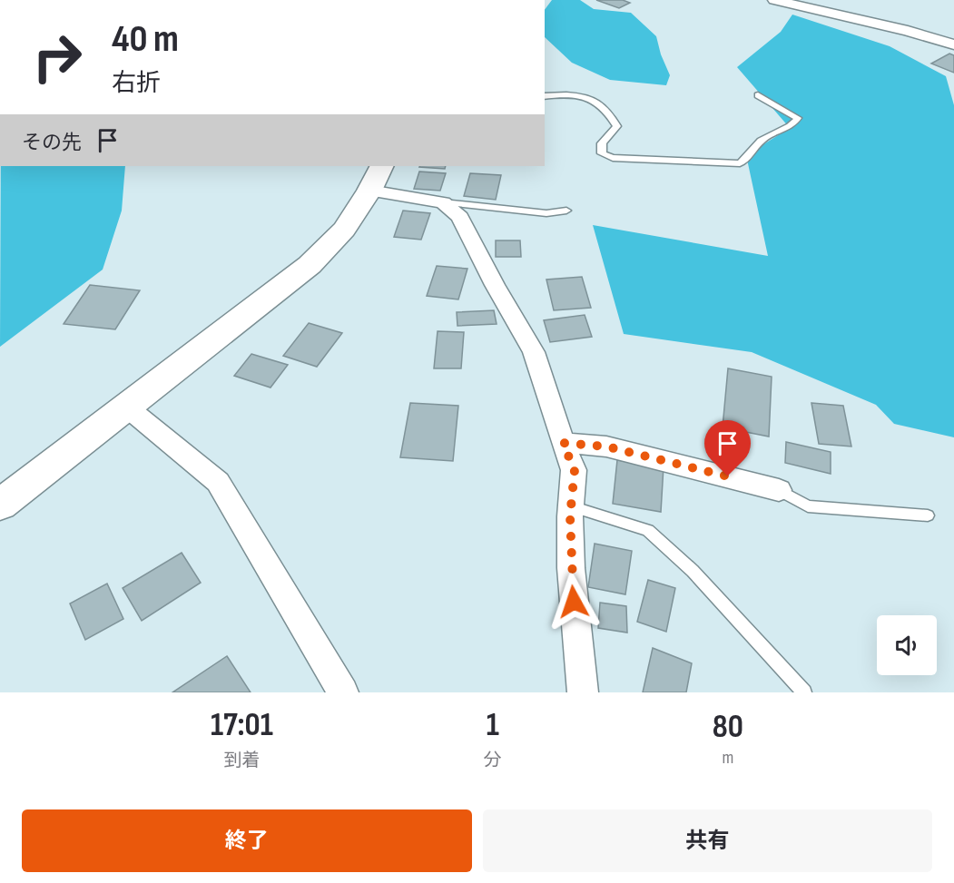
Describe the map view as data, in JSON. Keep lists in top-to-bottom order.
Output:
{
  "page": {
    "turn": ["40 m", "右折"],
    "then": "その先",
    "eta": [
      "17:01",
      "到着",
      "1",
      "分",
      "80",
      "m"
    ],
    "buttons": ["終了", "共有"]
  }
}
